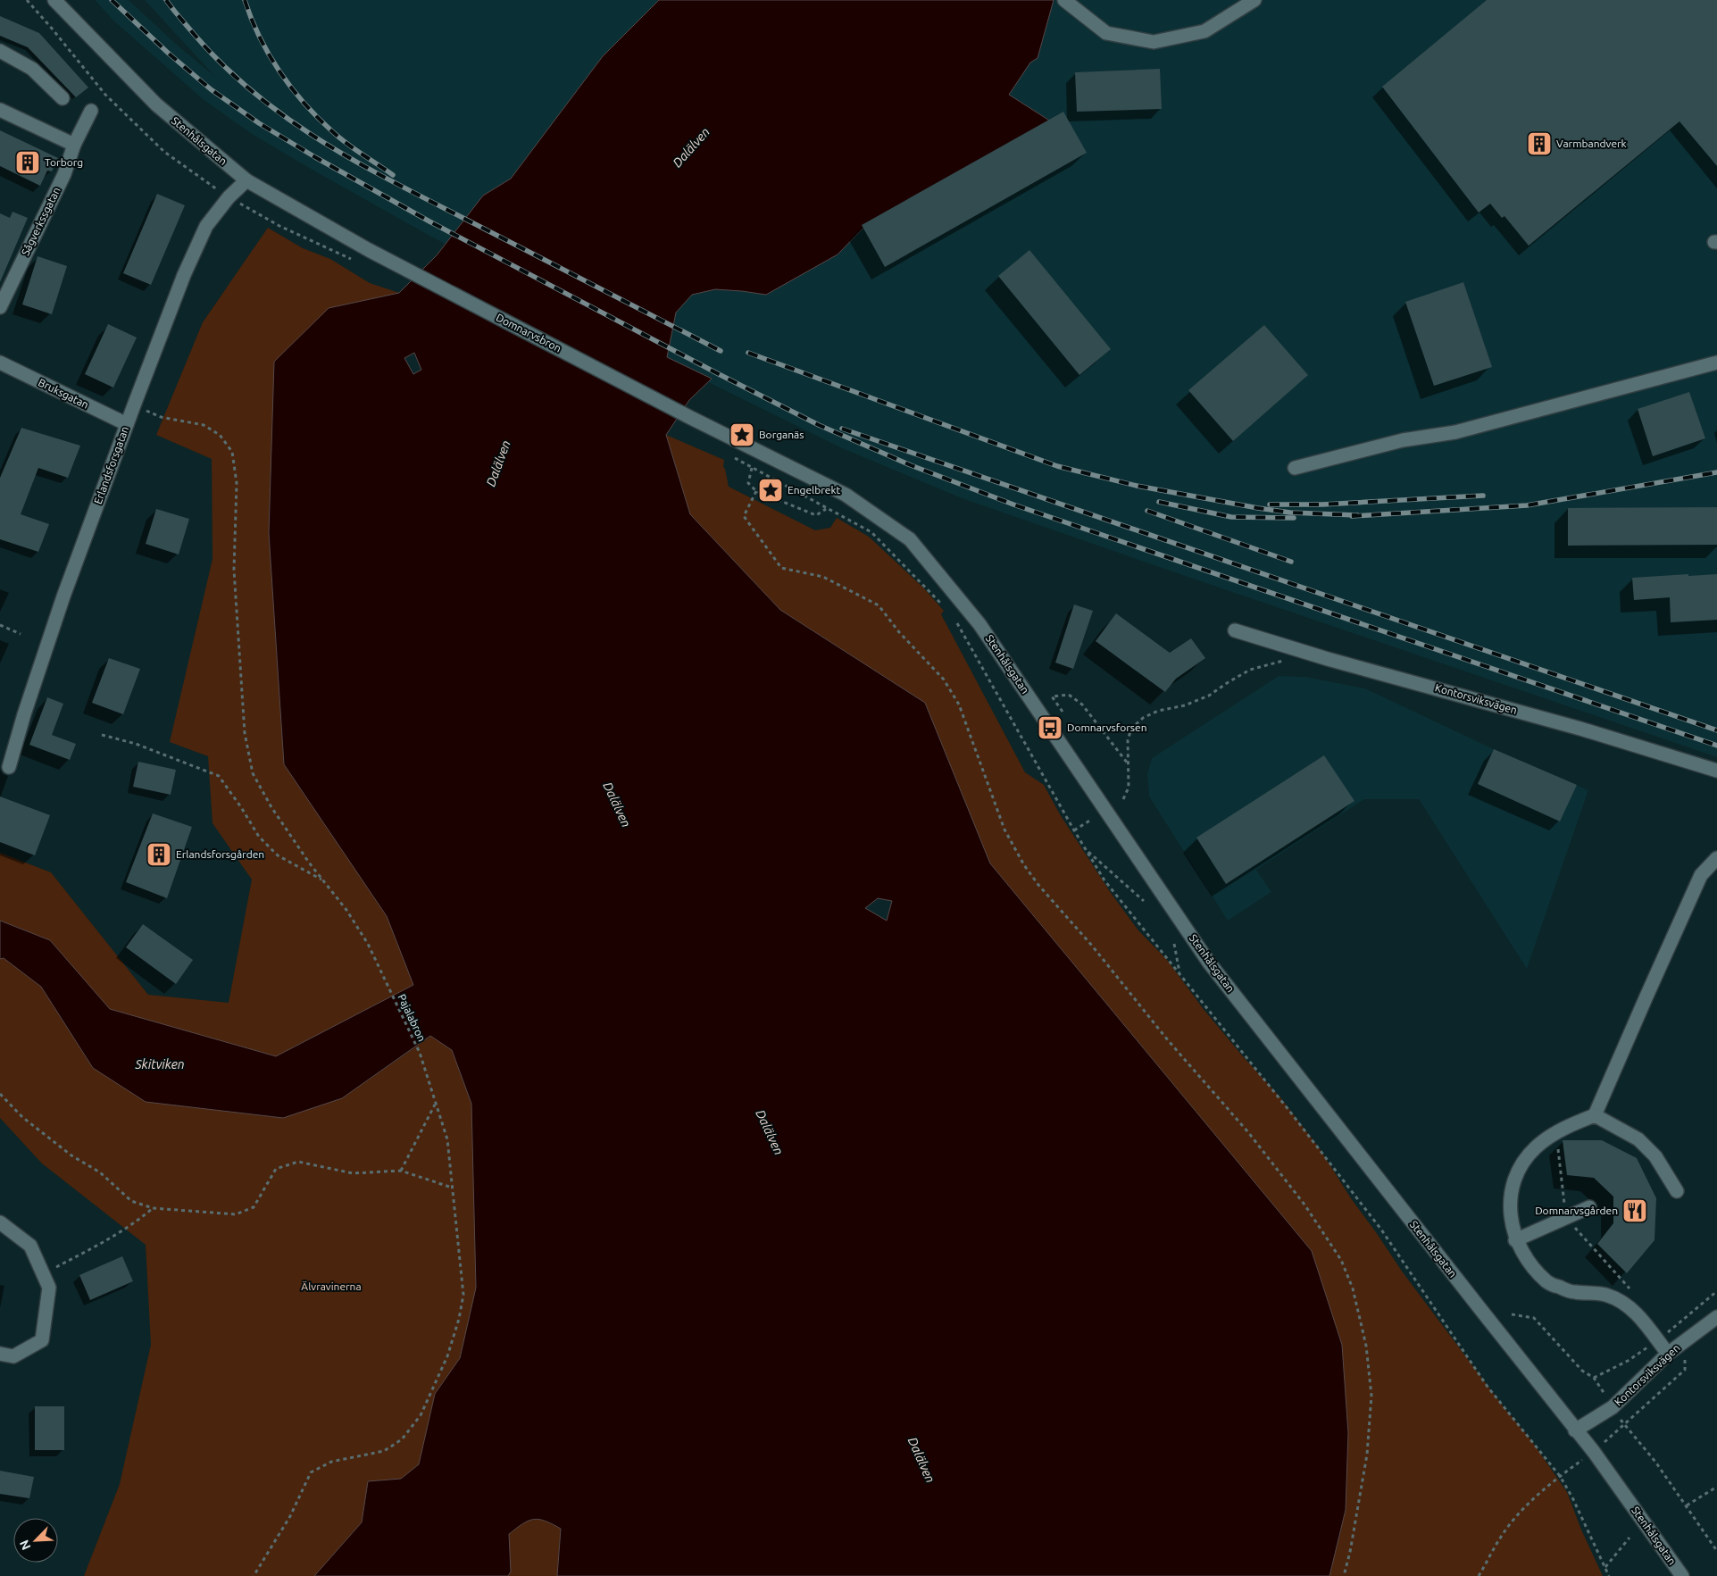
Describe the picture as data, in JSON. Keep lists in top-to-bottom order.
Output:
{
  "streets": {
    "street": [
      "Stenhålsgatan",
      "Sågverkssgatan",
      "Domnarvsbron",
      "Bruksgatan",
      "Erlandsforsgatan",
      "Kontorsviksvägen"
    ],
    "path": ["Pajalabron"]
  },
  "crossings": [
    ["Stenhålsgatan", "Domnarvsbron"],
    ["Stenhålsgatan", "Erlandsforsgatan"],
    ["Stenhålsgatan", "Kontorsviksvägen"],
    ["Bruksgatan", "Erlandsforsgatan"],
    ["Erlandsforsgatan", "Pajalabron"]
  ],
  "water": ["Dalälven", "Skitviken"],
  "parks": ["Älvravinerna"],
  "places": {
    "building": ["Varmbandverk", "Torborg", "Erlandsforsgården"],
    "place": ["Borganäs", "Engelbrekt"],
    "bus stop": ["Domnarvsforsen"],
    "restaurant": ["Domnarvsgården"]
  },
  "north": "bottom left"
}
